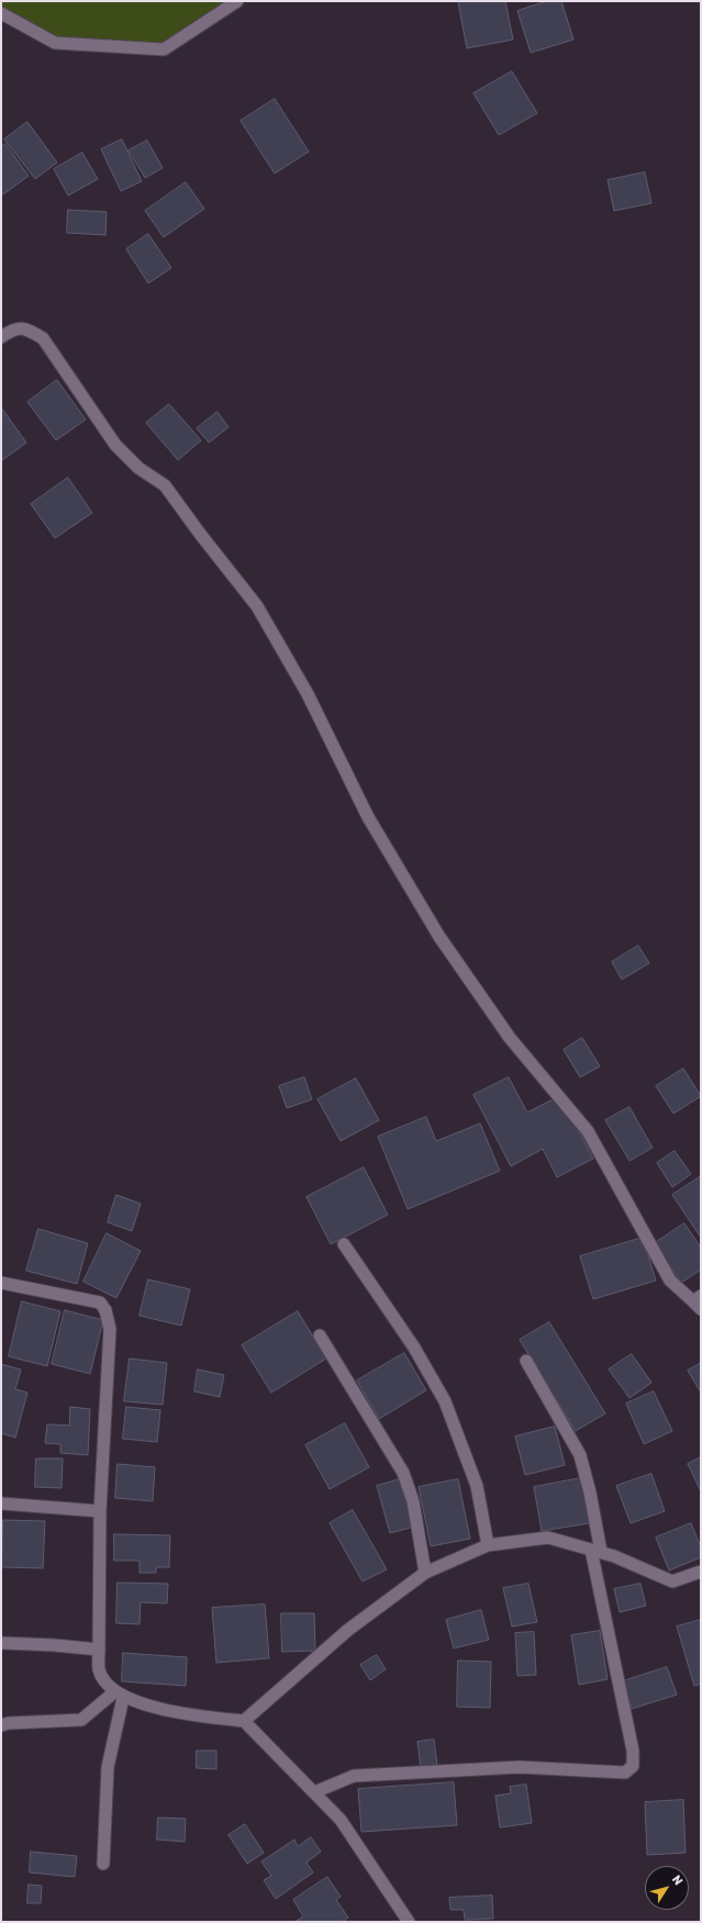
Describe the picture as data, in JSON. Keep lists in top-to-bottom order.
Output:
{
  "north": "top right"
}
